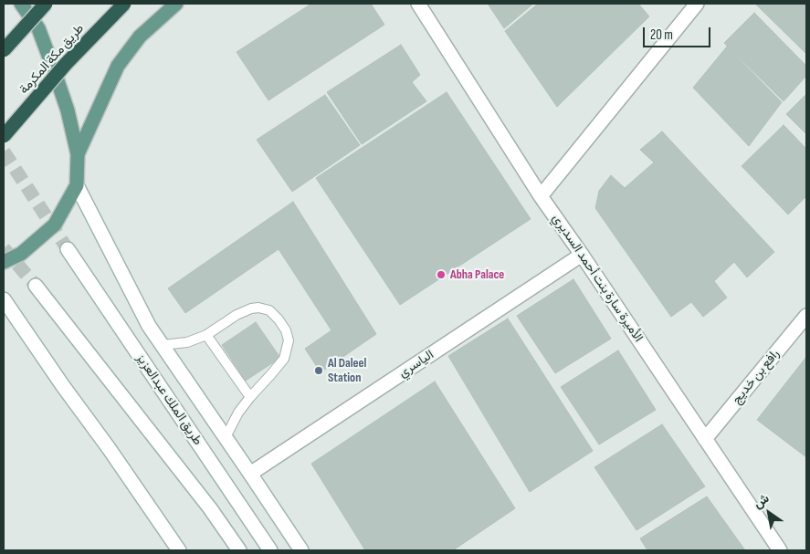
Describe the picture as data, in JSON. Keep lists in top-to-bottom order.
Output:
{
  "streets": {
    "highway": ["طريق مكة المكرمة"],
    "street": [
      "الأميرة سارة بنت أحمد السديري",
      "الياسري",
      "رافع بن خديج",
      "طريق الملك عبدالعزيز"
    ]
  },
  "crossings": [
    ["الأميرة سارة بنت أحمد السديري", "الياسري"],
    ["الأميرة سارة بنت أحمد السديري", "رافع بن خديج"]
  ],
  "places": ["Abha Palace", "Al Daleel Station"],
  "scale_bar": "20 m",
  "north": "top left"
}
